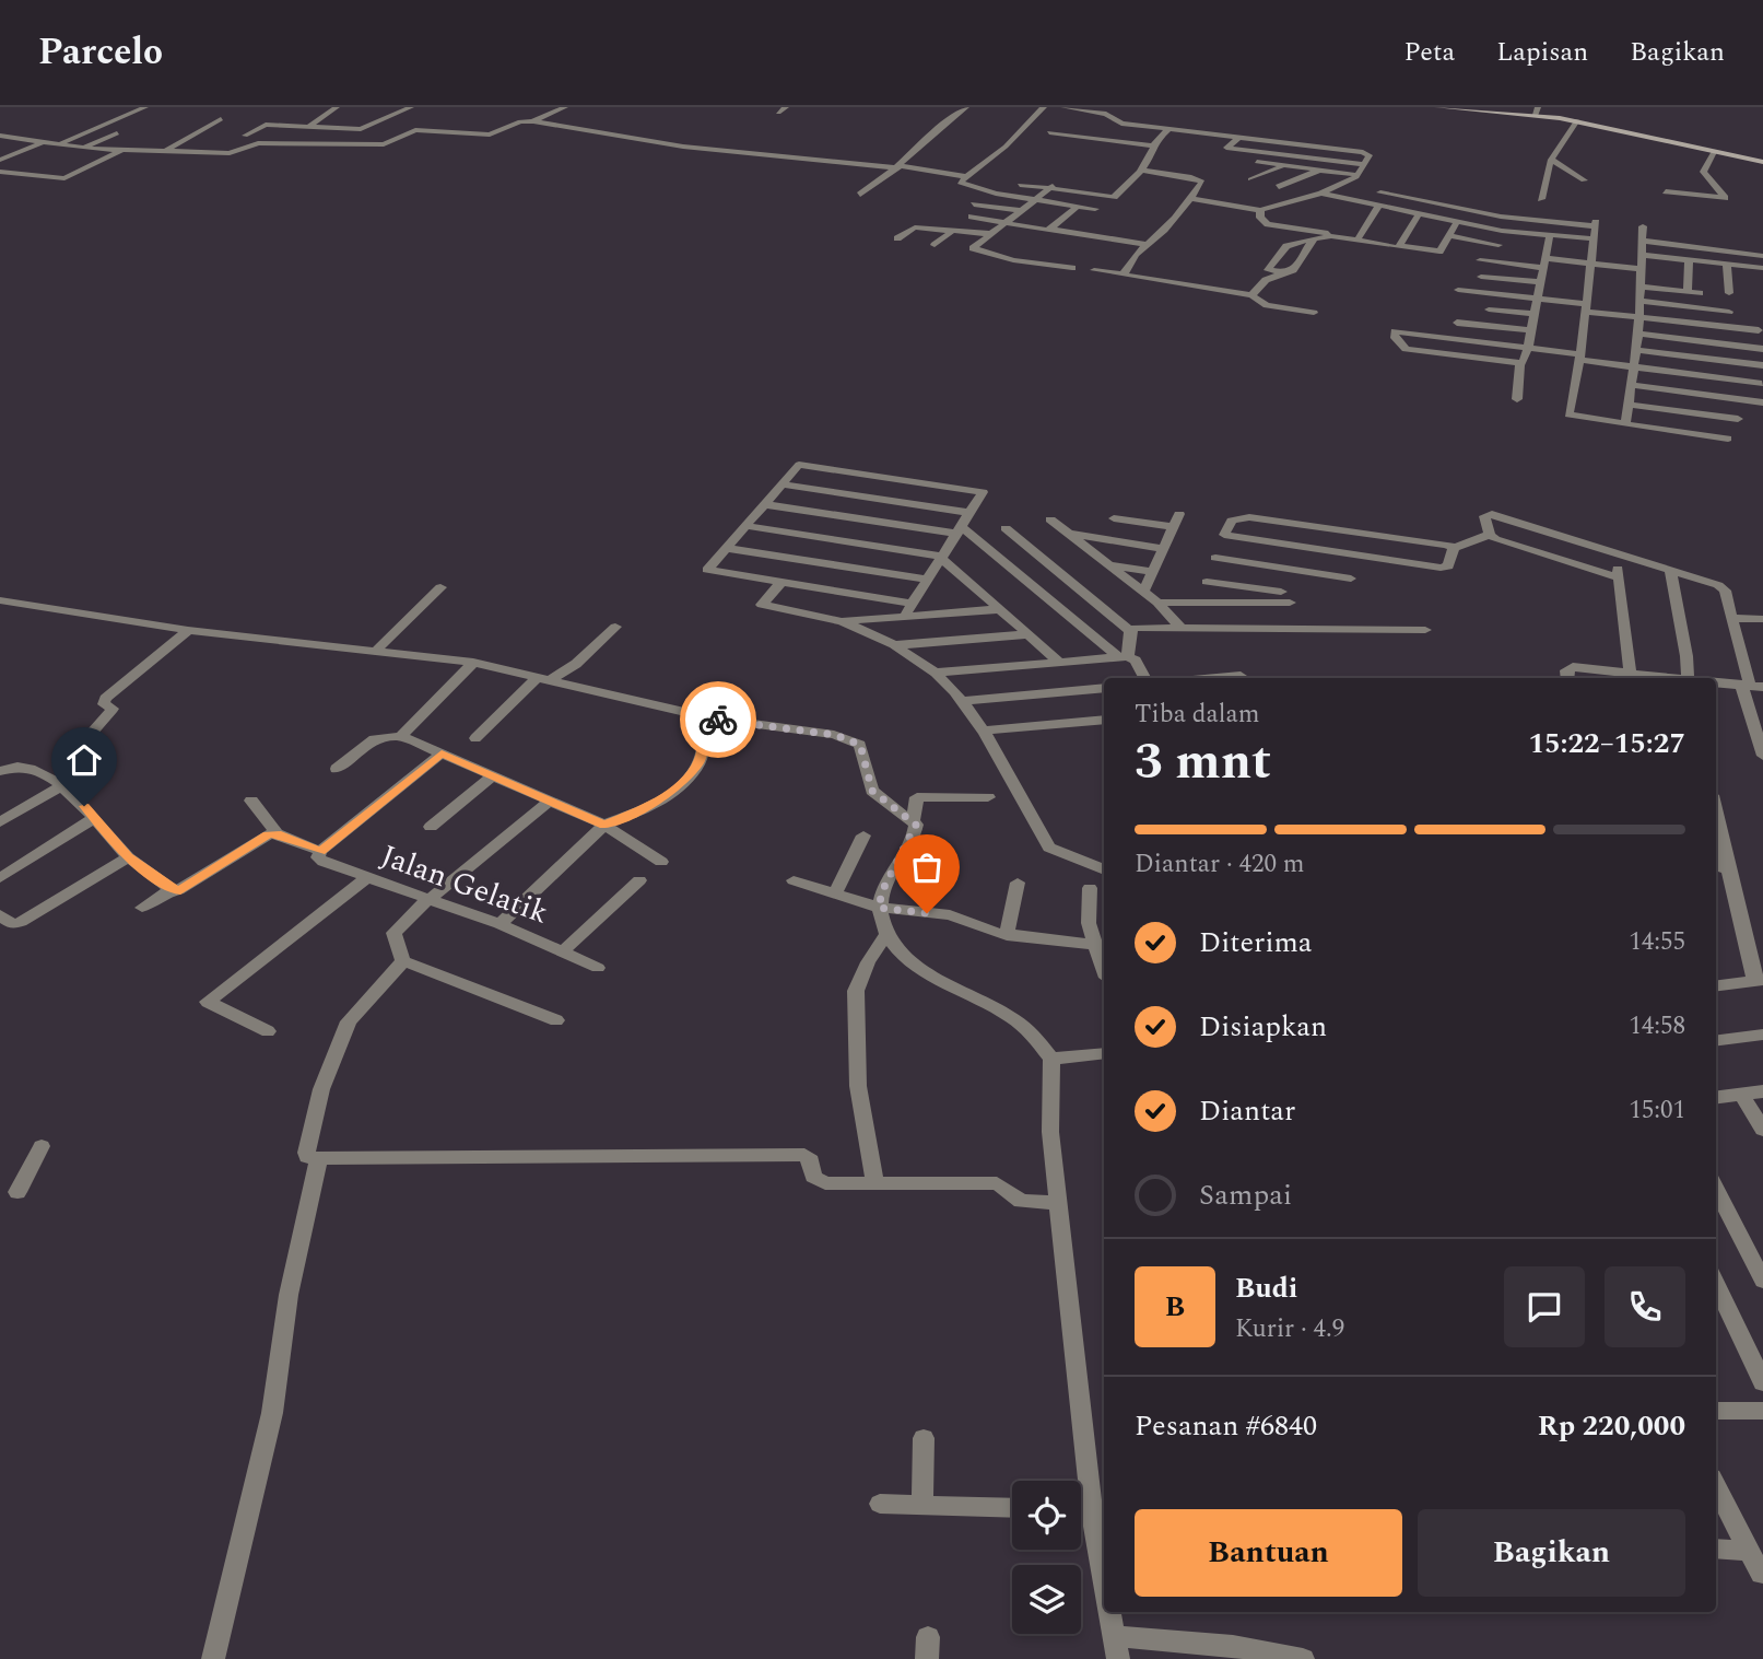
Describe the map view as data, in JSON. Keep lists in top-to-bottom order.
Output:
{
  "streets": {
    "street": ["Jalan Gelatik"]
  },
  "page": {
    "header": "Parcelo",
    "nav": ["Peta", "Lapisan", "Bagikan"],
    "heading": ["3 mnt", "Tiba dalam", "15:22–15:27"],
    "panel": [
      "Budi",
      "Kurir · 4.9",
      "Pesanan #6840",
      "Rp 220,000"
    ],
    "bar": "Diantar · 420 m",
    "list": [
      ["Diterima", "14:55"],
      ["Disiapkan", "14:58"],
      ["Diantar", "15:01"],
      "Sampai"
    ],
    "round": "B",
    "buttons": ["Bantuan", "Bagikan"]
  }
}
